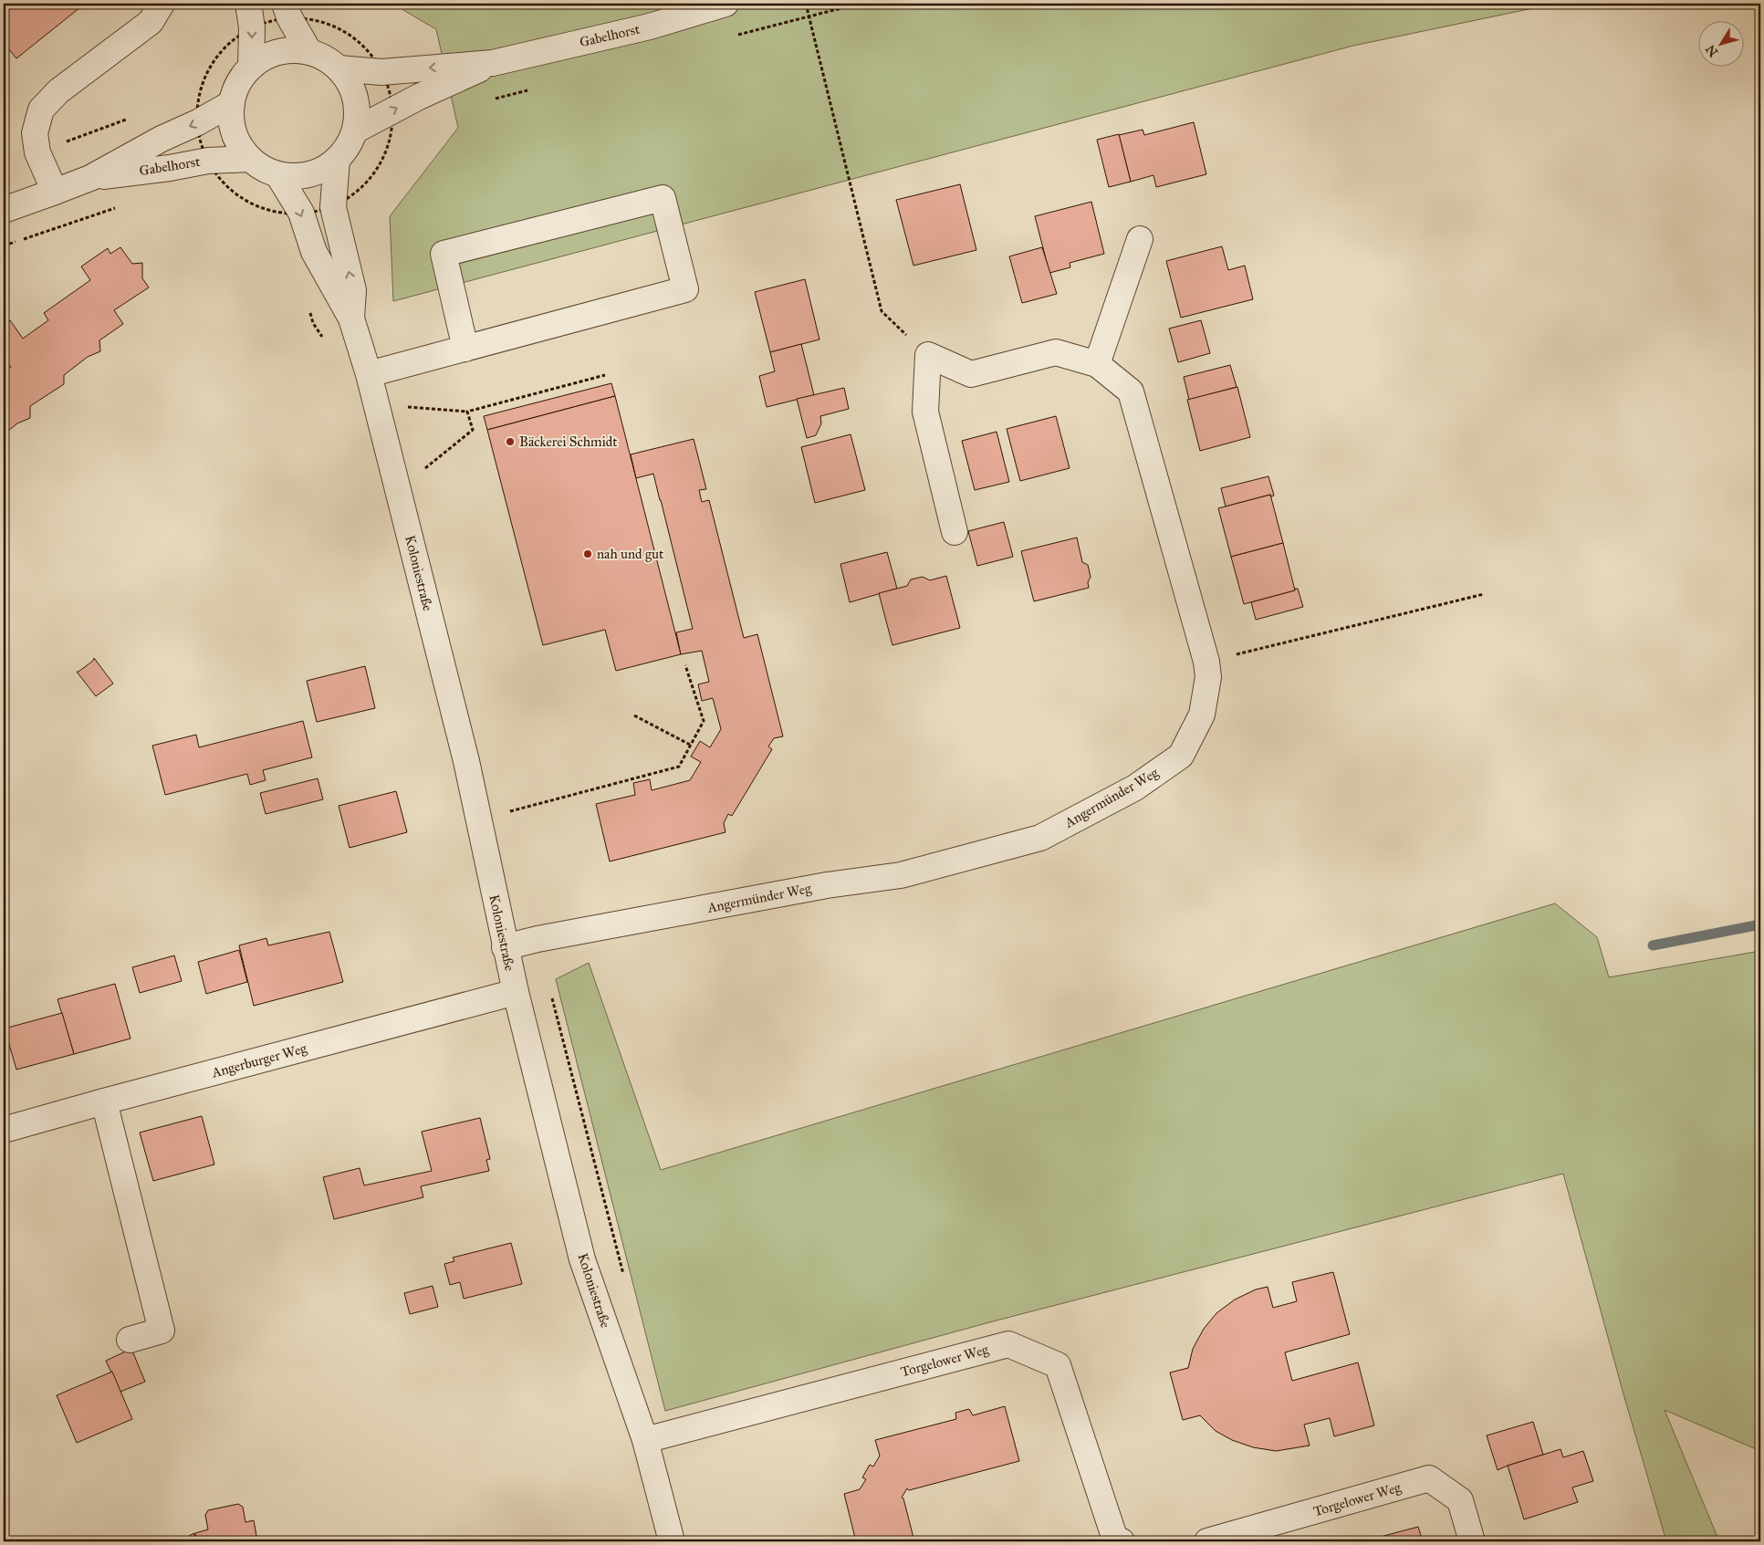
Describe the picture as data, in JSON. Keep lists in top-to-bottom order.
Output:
{
  "streets": {
    "street": [
      "Gabelhorst",
      "Koloniestraße",
      "Angermünder Weg",
      "Angerburger Weg",
      "Torgelower Weg"
    ]
  },
  "crossings": [
    ["Gabelhorst", "Koloniestraße"],
    ["Koloniestraße", "Angermünder Weg"],
    ["Koloniestraße", "Angerburger Weg"],
    ["Koloniestraße", "Torgelower Weg"]
  ],
  "places": ["Bäckerei Schmidt", "nah und gut"],
  "north": "bottom left"
}
